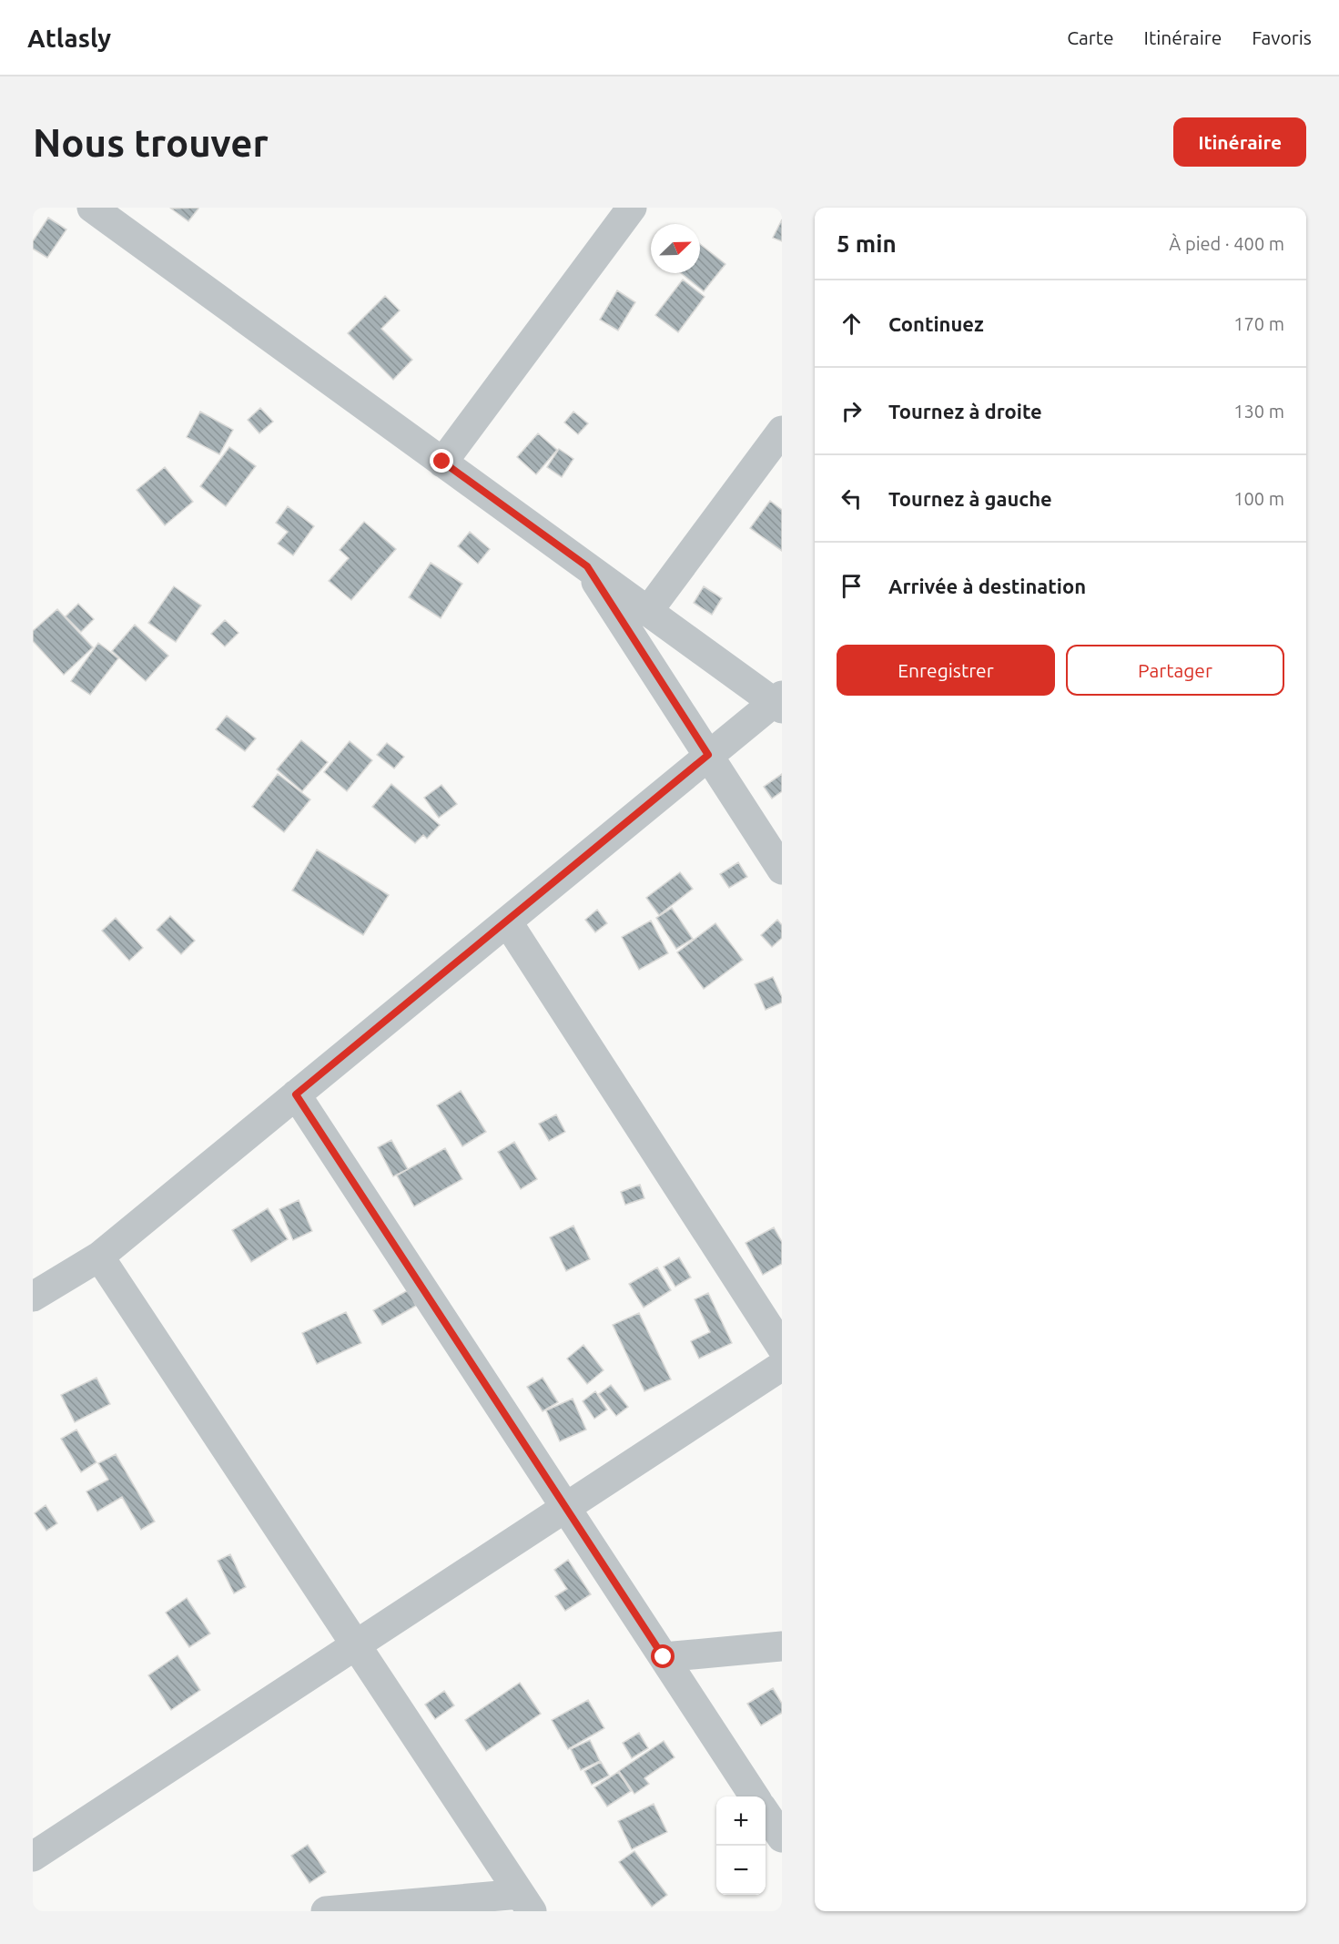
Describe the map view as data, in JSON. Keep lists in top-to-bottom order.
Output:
{
  "north": "top right",
  "page": {
    "header": "Atlasly",
    "nav": ["Carte", "Itinéraire", "Favoris"],
    "buttons": [
      "Itinéraire",
      ["Enregistrer", "Partager"]
    ],
    "title": "Nous trouver",
    "heading": ["5 min", "À pied · 400 m"],
    "list": [
      ["Continuez", "170 m"],
      ["Tournez à droite", "130 m"],
      ["Tournez à gauche", "100 m"],
      "Arrivée à destination"
    ],
    "map_buttons": ["+", "−"]
  }
}
